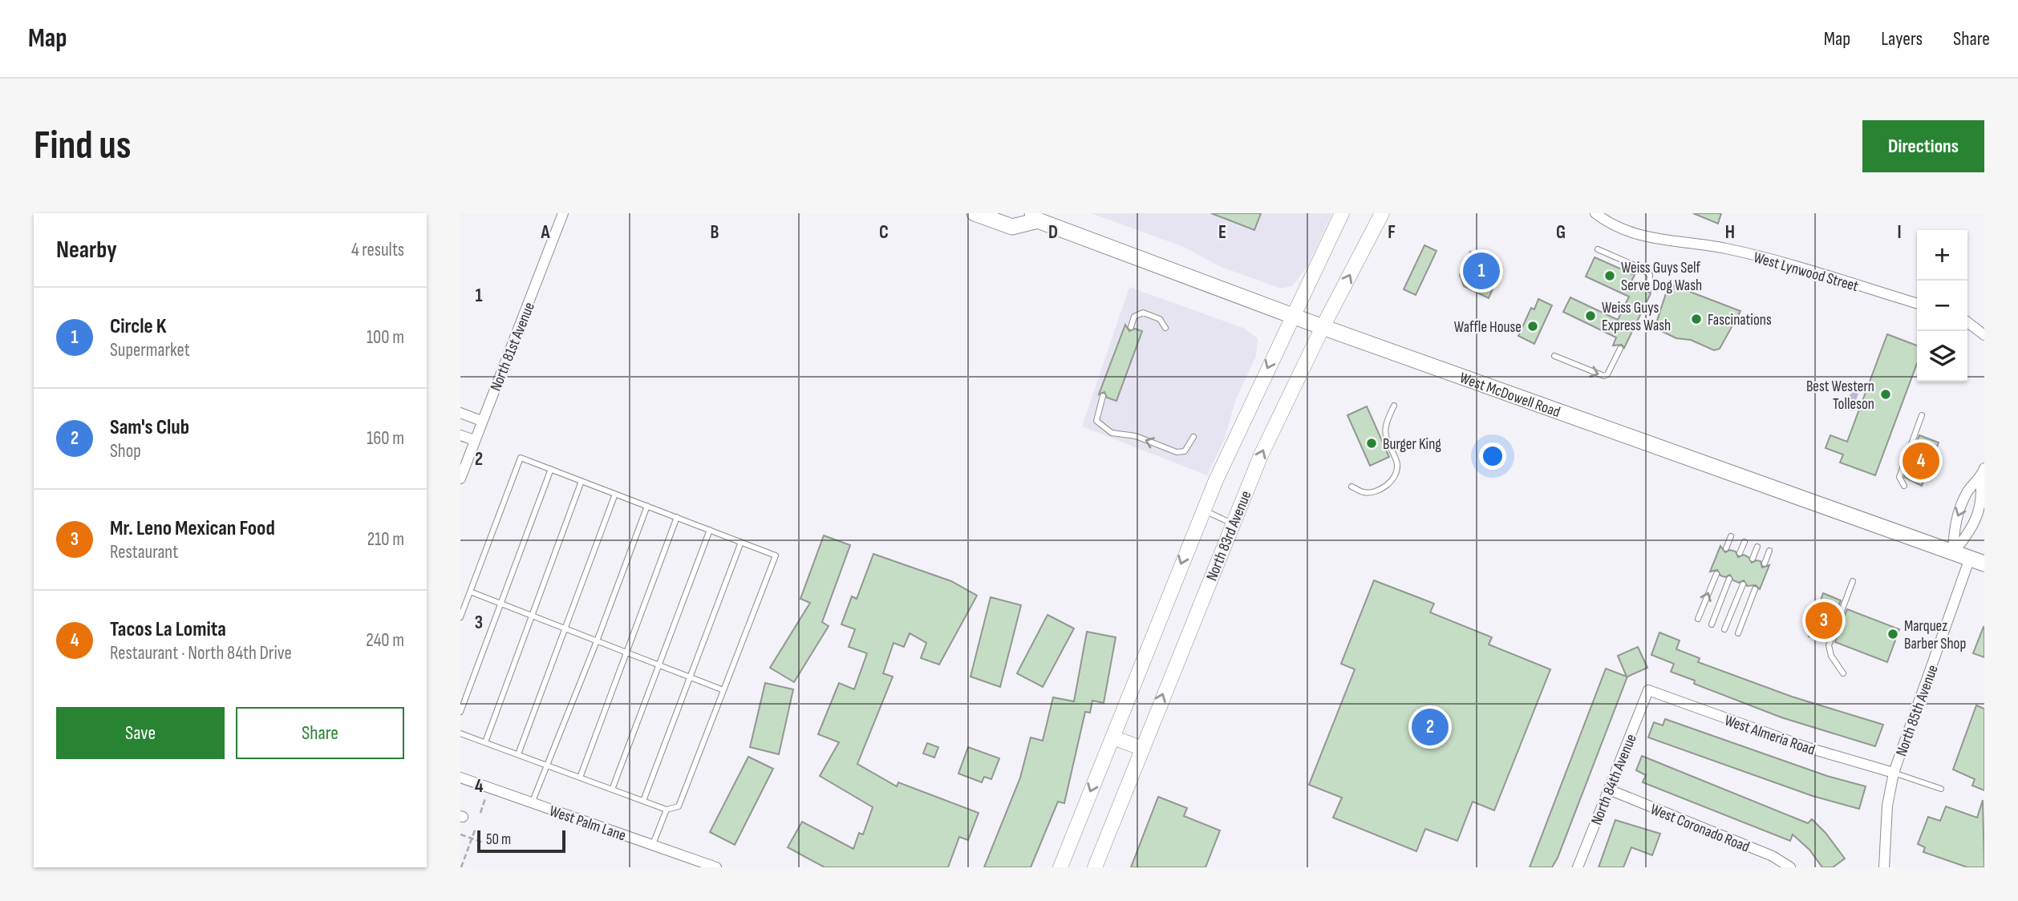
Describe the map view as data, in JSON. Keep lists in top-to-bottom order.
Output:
{
  "streets": {
    "main road": ["West McDowell Road", "North 83rd Avenue"],
    "street": [
      "West Lynwood Street",
      "North 81st Avenue",
      "North 85th Avenue",
      "West Almeria Road",
      "North 84th Avenue",
      "West Palm Lane",
      "West Coronado Road"
    ]
  },
  "crossings": [
    ["West McDowell Road", "North 83rd Avenue"],
    ["West McDowell Road", "North 85th Avenue"],
    ["North 85th Avenue", "West Almeria Road"],
    ["West Almeria Road", "North 84th Avenue"],
    ["North 84th Avenue", "West Coronado Road"]
  ],
  "places": [
    "Weiss Guys Self Serve Dog Wash",
    "Weiss Guys Express Wash",
    "Fascinations",
    "Waffle House",
    "Best Western Tolleson",
    "Burger King",
    "Marquez Barber Shop"
  ],
  "scale_bar": "50 m",
  "page": {
    "header": "Map",
    "nav": ["Map", "Layers", "Share"],
    "buttons": [
      "Directions",
      ["Save", "Share"]
    ],
    "title": "Find us",
    "heading": ["Nearby", "4 results"],
    "map_buttons": ["+", "−"],
    "pins": [
      "1",
      "4",
      "3",
      "2"
    ],
    "list": [
      {
        "mark": "1",
        "name": "Circle K",
        "note": "Supermarket",
        "value": "100 m"
      },
      {
        "mark": "2",
        "name": "Sam's Club",
        "note": "Shop",
        "value": "160 m"
      },
      {
        "mark": "3",
        "name": "Mr. Leno Mexican Food",
        "note": "Restaurant",
        "value": "210 m"
      },
      {
        "mark": "4",
        "name": "Tacos La Lomita",
        "note": "Restaurant · North 84th Drive",
        "value": "240 m"
      }
    ],
    "scale": "50 m"
  },
  "grid": {
    "columns": [
      "A",
      "B",
      "C",
      "D",
      "E",
      "F",
      "G",
      "H",
      "I"
    ],
    "rows": [
      "1",
      "2",
      "3",
      "4"
    ]
  }
}
